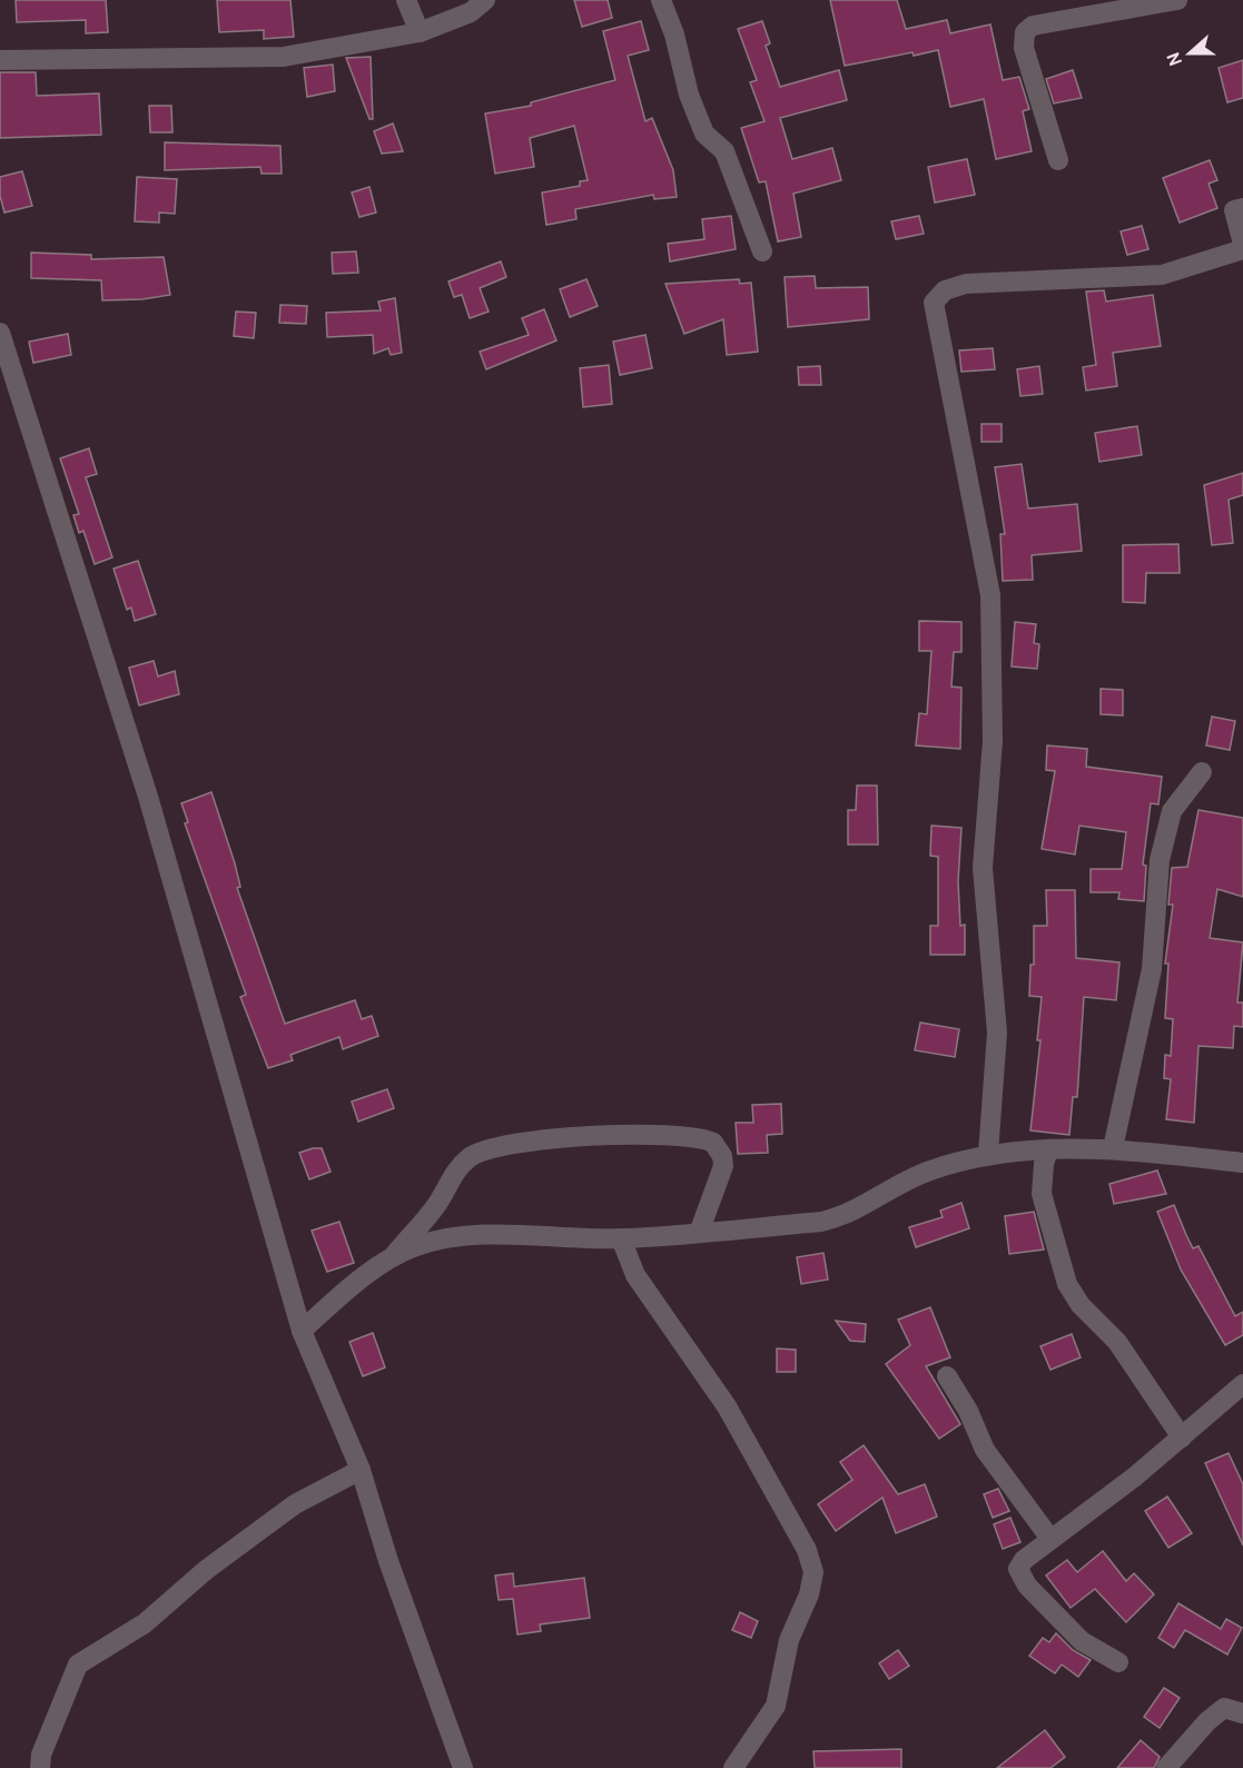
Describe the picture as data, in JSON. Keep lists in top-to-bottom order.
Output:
{
  "north": "left"
}
